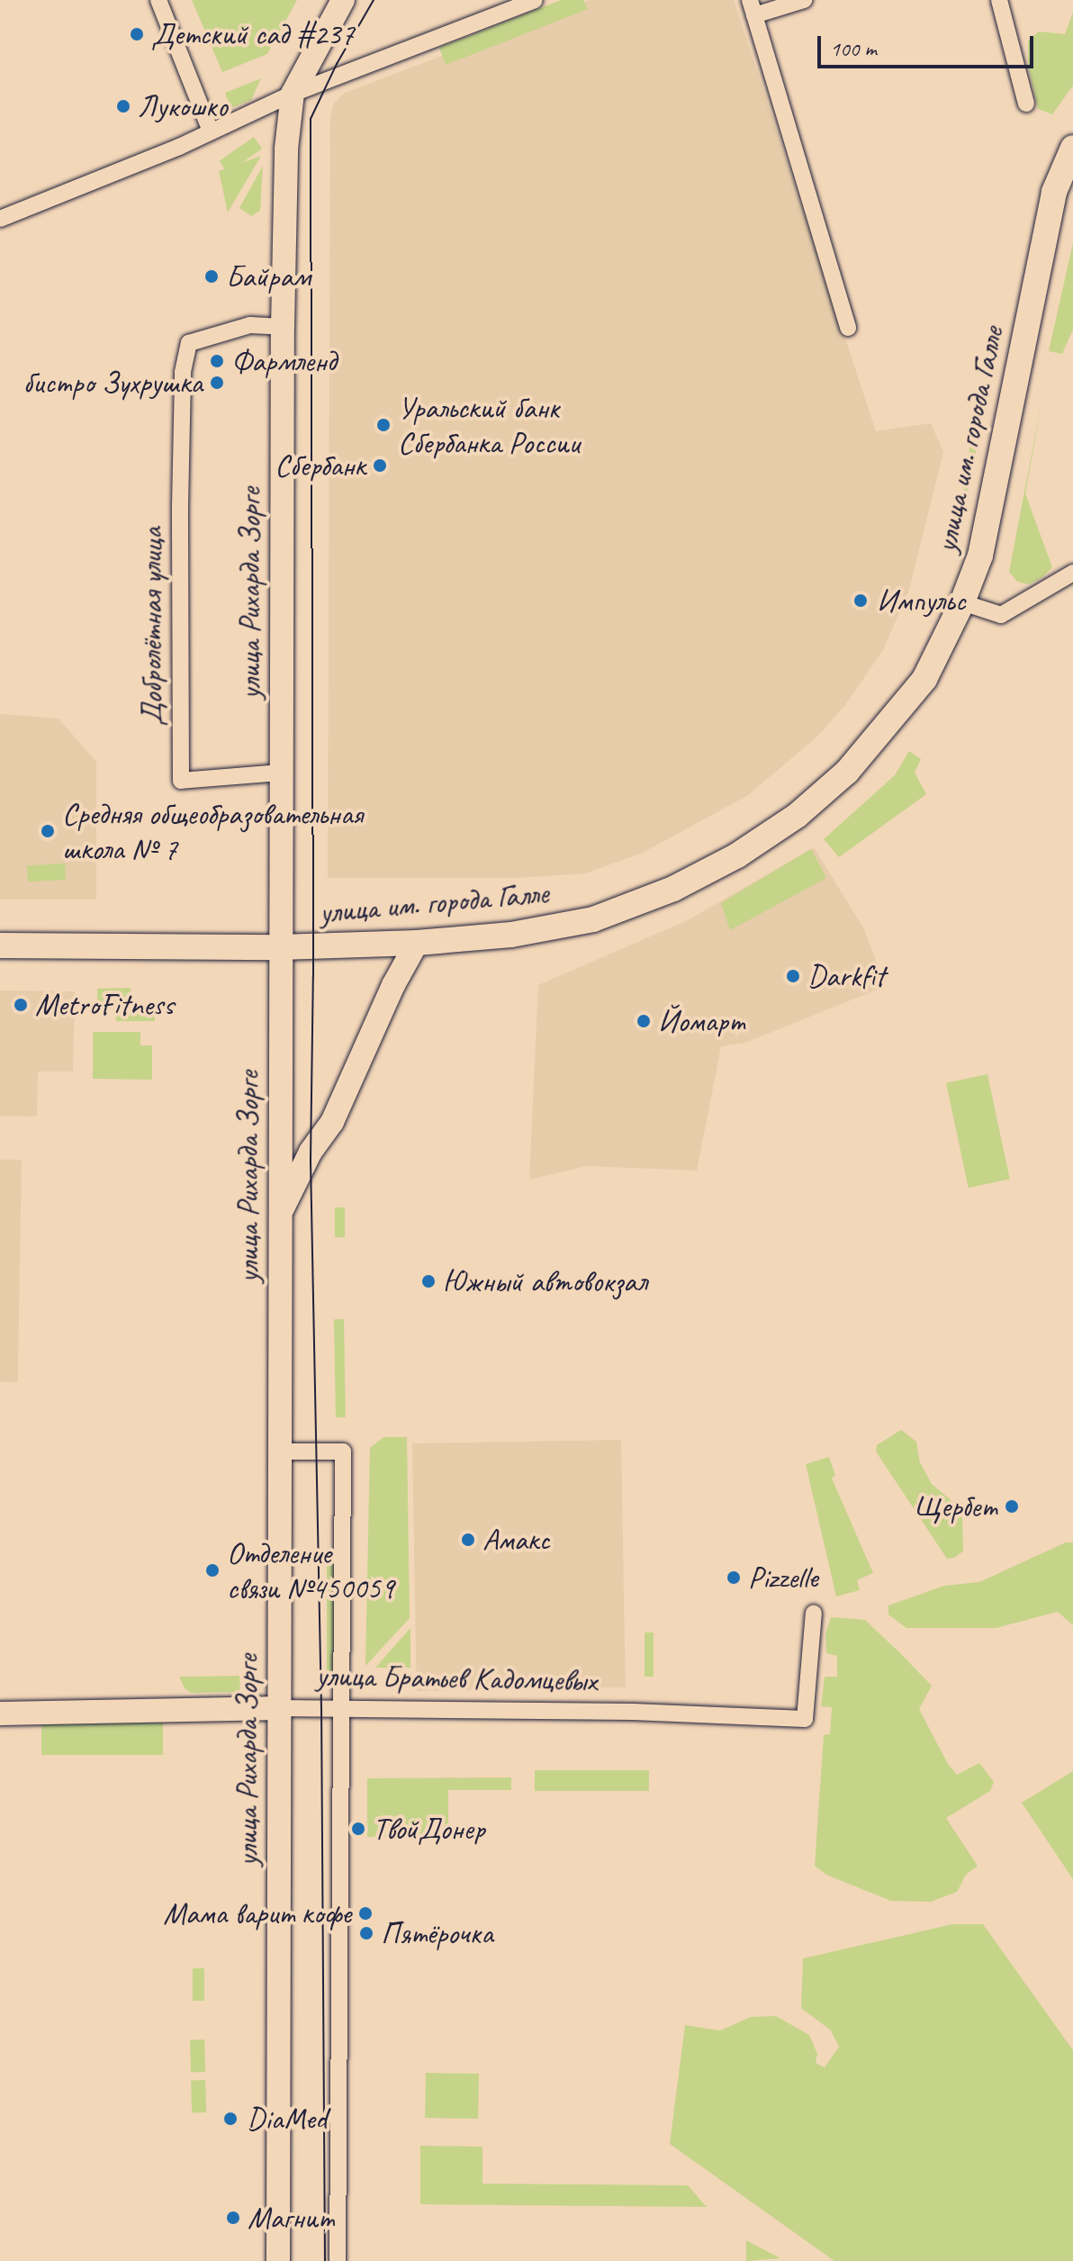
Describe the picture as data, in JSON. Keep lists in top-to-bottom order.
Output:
{
  "streets": {
    "main road": ["улица им. города Галле", "улица Рихарда Зорге", "улица Братьев Кадомцевых"],
    "street": ["Добролётная улица"]
  },
  "crossings": [
    ["улица им. города Галле", "улица Рихарда Зорге"],
    ["улица Рихарда Зорге", "Добролётная улица"],
    ["улица Рихарда Зорге", "улица Братьев Кадомцевых"]
  ],
  "places": [
    "Детский сад #237",
    "Лукошко",
    "Байрам",
    "Фармленд",
    "бистро Зухрушка",
    "Уральский банк Сбербанка России",
    "Сбербанк",
    "Импульс",
    "Средняя общеобразовательная школа № 7",
    "Darkfit",
    "MetroFitness",
    "Йомарт",
    "Южный автовокзал",
    "Щербет",
    "Амакс",
    "Отделение связи №450059",
    "Pizzelle",
    "ТвойДонер",
    "Мама варит кофе",
    "Пятёрочка",
    "DiaMed",
    "Магнит"
  ],
  "scale_bar": "100 m"
}
